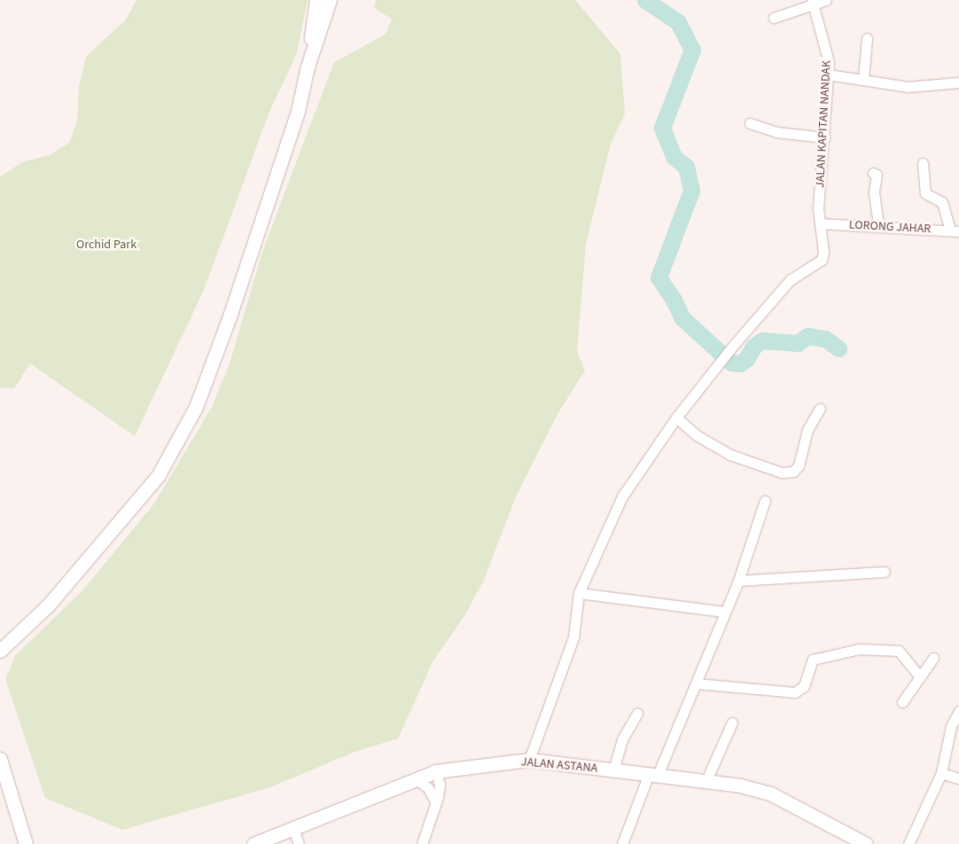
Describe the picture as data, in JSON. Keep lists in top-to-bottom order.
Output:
{
  "streets": {
    "street": ["JALAN KAPITAN NANDAK", "LORONG JAHAR", "JALAN ASTANA"]
  },
  "crossings": [
    ["JALAN KAPITAN NANDAK", "LORONG JAHAR"]
  ],
  "parks": ["Orchid Park"]
}
